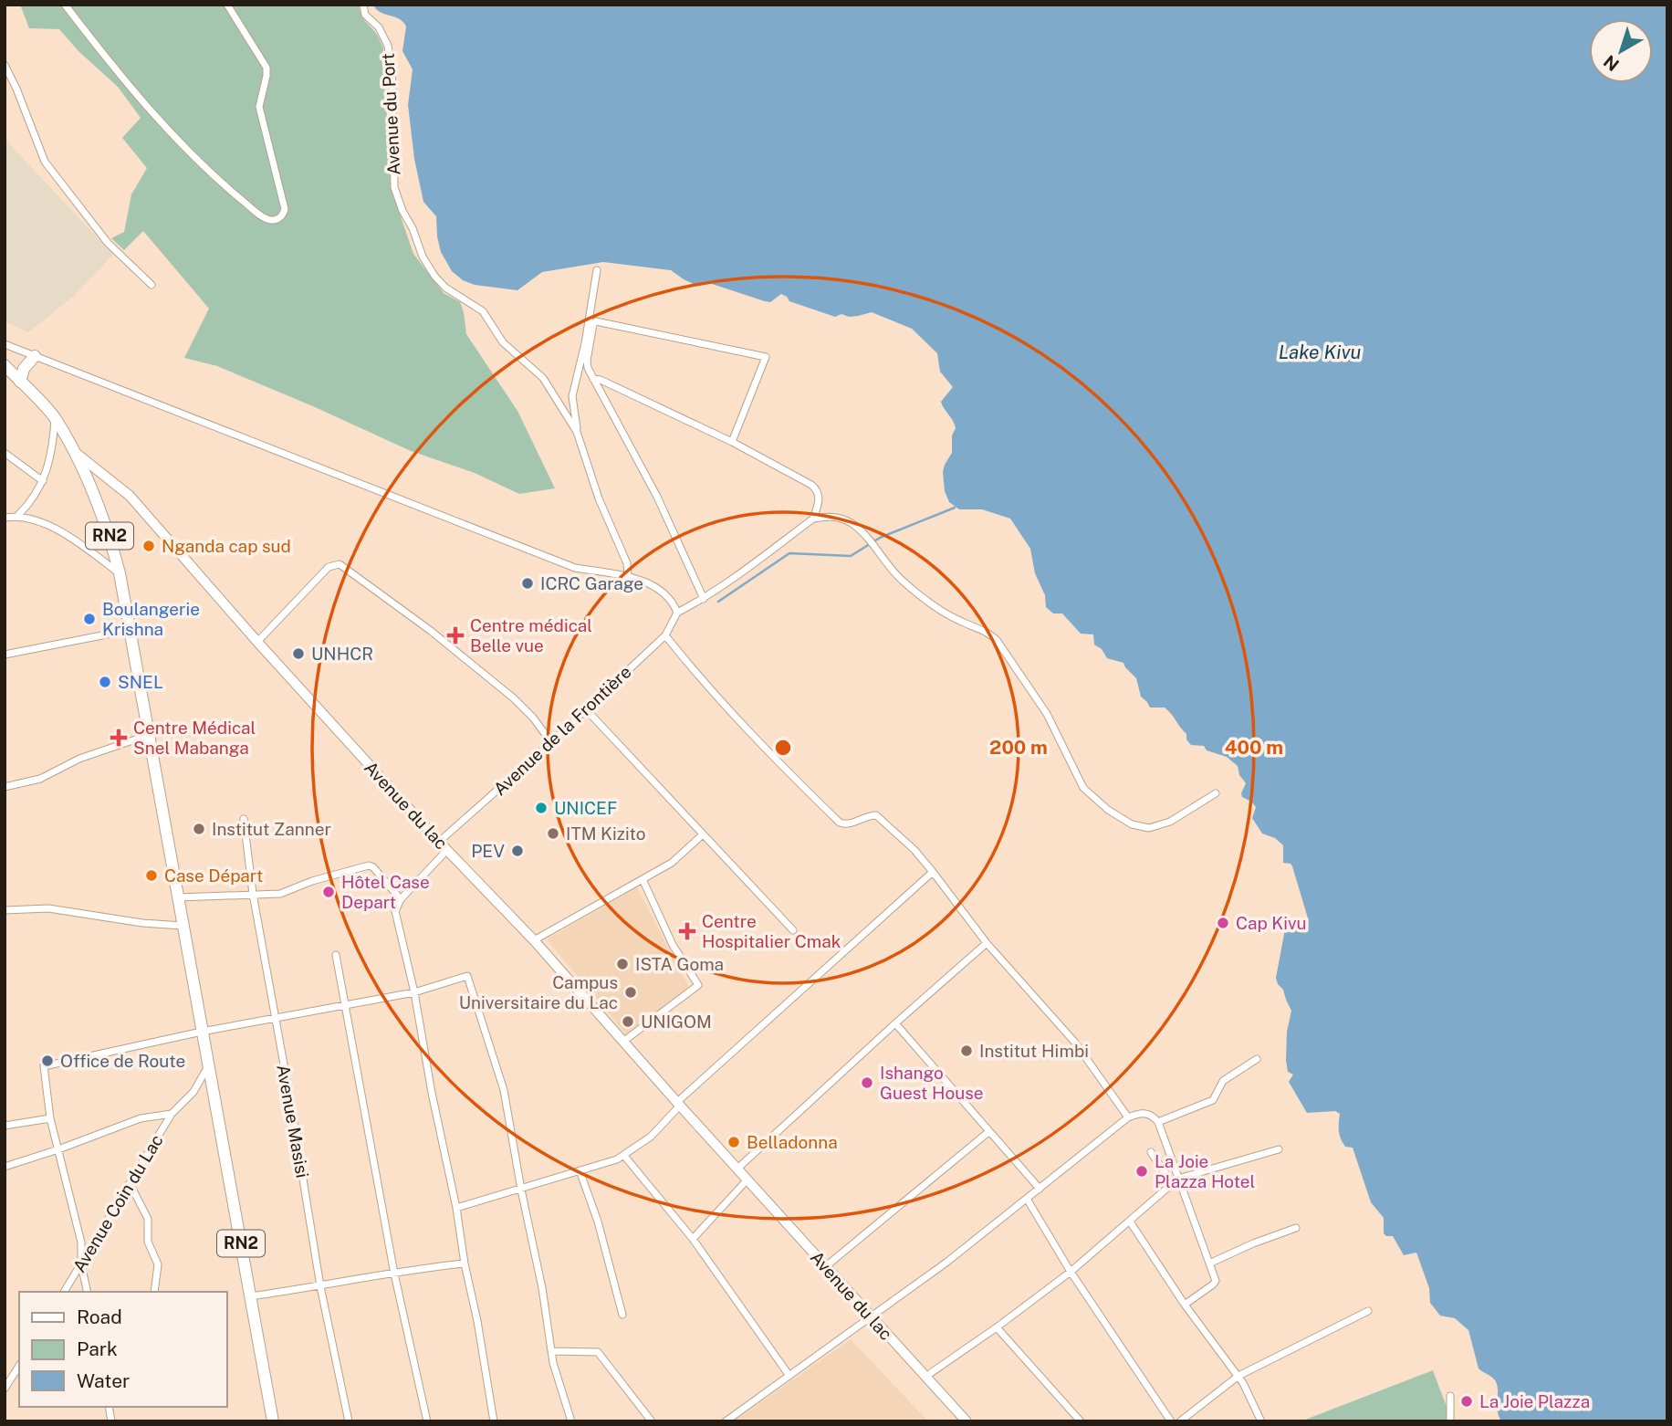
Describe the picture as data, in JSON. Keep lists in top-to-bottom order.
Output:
{
  "streets": {
    "main road": ["RN2", "Avenue du lac"],
    "street": [
      "Avenue du Port",
      "Avenue de la Frontière",
      "Avenue Masisi",
      "Avenue Coin du Lac"
    ]
  },
  "crossings": [
    ["RN2", "Avenue du lac"],
    ["RN2", "Avenue Coin du Lac"],
    ["Avenue de la Frontière", "Avenue du lac"]
  ],
  "water": ["Lake Kivu"],
  "places": {
    "other": [
      "Nganda cap sud",
      "ICRC Garage",
      "Boulangerie Krishna",
      "UNHCR",
      "SNEL",
      "UNICEF",
      "Institut Zanner",
      "ITM Kizito",
      "PEV",
      "Case Départ",
      "Hôtel Case Depart",
      "Cap Kivu",
      "ISTA Goma",
      "Campus Universitaire du Lac",
      "UNIGOM",
      "Institut Himbi",
      "Office de Route",
      "Ishango Guest House",
      "Belladonna",
      "La Joie Plazza Hotel",
      "La Joie Plazza"
    ],
    "health": ["Centre médical Belle vue", "Centre Médical Snel Mabanga", "Centre Hospitalier Cmak"]
  },
  "legend": ["Road", "Park", "Water"],
  "north": "bottom left",
  "rings": ["200 m", "400 m"]
}
